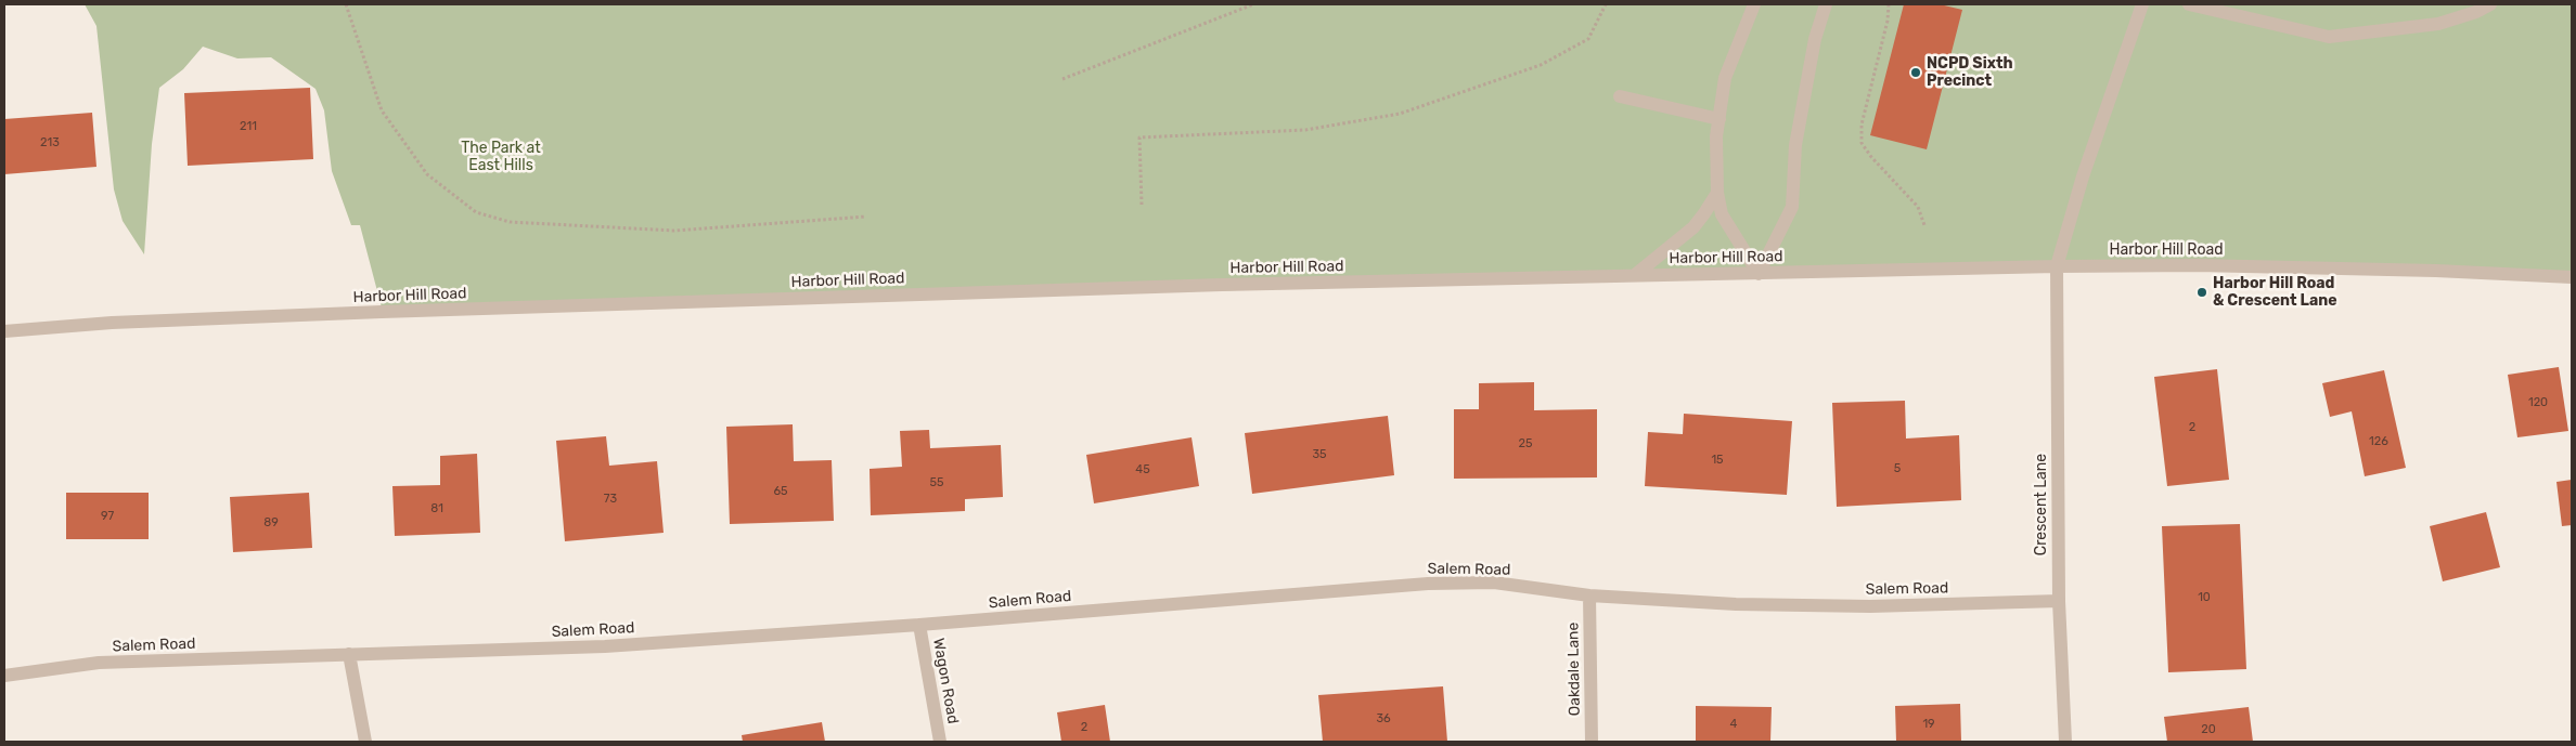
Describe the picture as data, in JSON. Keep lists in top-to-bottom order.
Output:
{
  "streets": {
    "street": [
      "Harbor Hill Road",
      "Crescent Lane",
      "Salem Road",
      "Oakdale Lane",
      "Wagon Road"
    ]
  },
  "crossings": [
    ["Harbor Hill Road", "Crescent Lane"],
    ["Crescent Lane", "Salem Road"],
    ["Salem Road", "Oakdale Lane"],
    ["Salem Road", "Wagon Road"]
  ],
  "parks": ["The Park at East Hills"],
  "places": ["NCPD Sixth Precinct", "Harbor Hill Road & Crescent Lane"],
  "house_numbers": [
    "211",
    "213",
    "120",
    "2",
    "126",
    "25",
    "35",
    "15",
    "5",
    "45",
    "55",
    "65",
    "73",
    "81",
    "97",
    "89",
    "10",
    "36",
    "4",
    "19",
    "2",
    "20"
  ]
}
